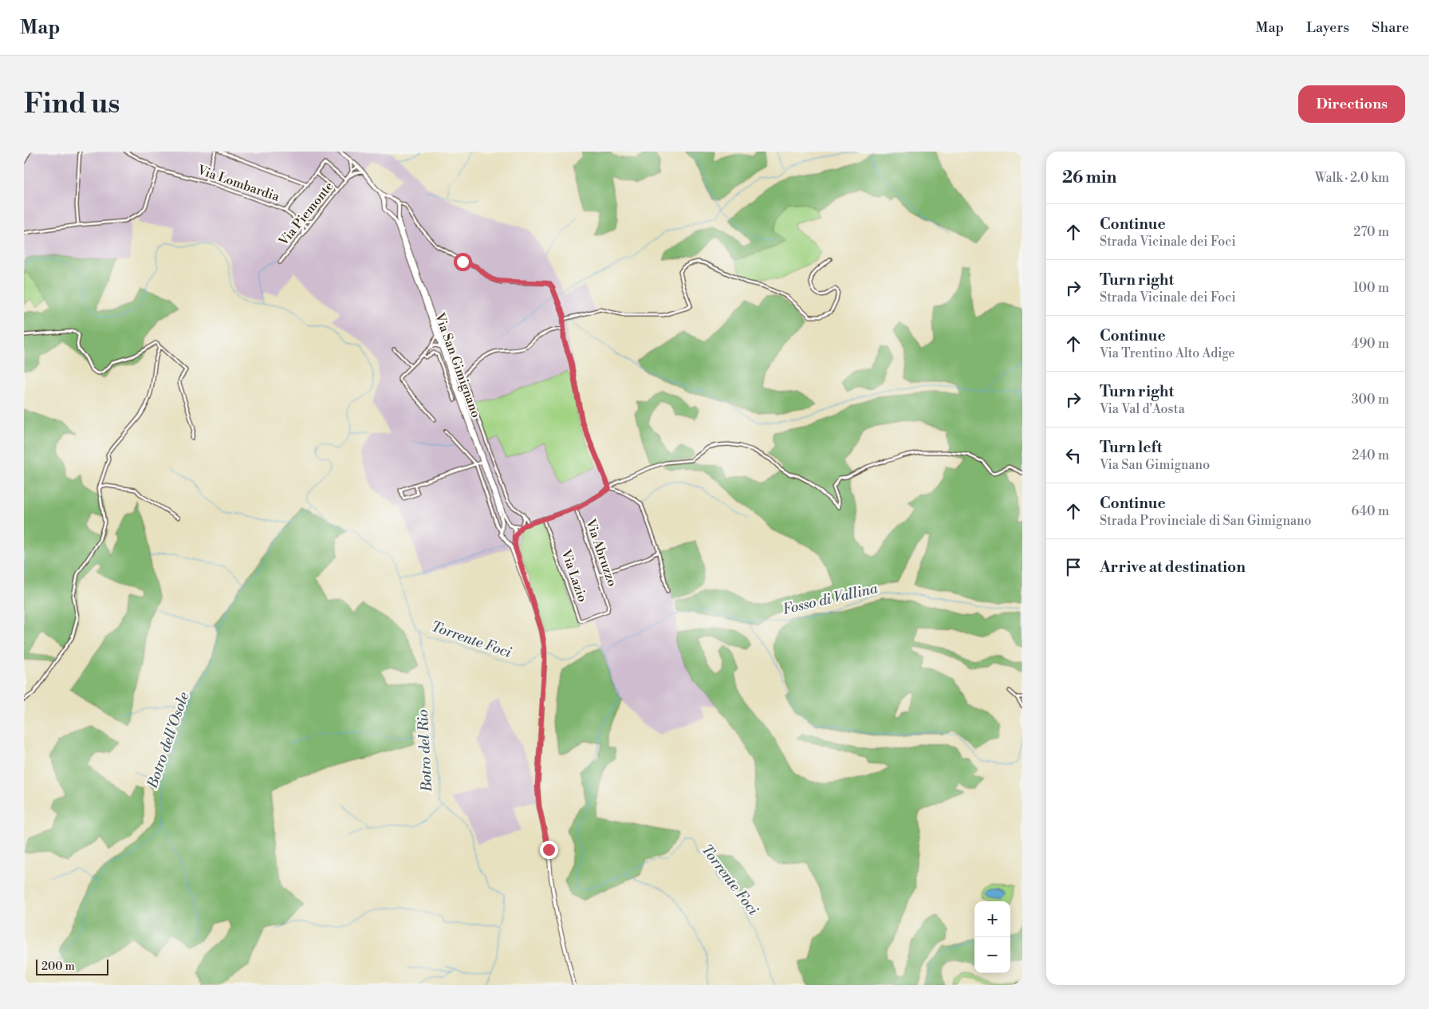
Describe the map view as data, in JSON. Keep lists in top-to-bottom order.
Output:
{
  "streets": {
    "main road": ["Via San Gimignano"],
    "street": [
      "Via Lombardia",
      "Via Piemonte",
      "Via Abruzzo",
      "Via Lazio"
    ]
  },
  "crossings": [
    ["Via Lombardia", "Via Piemonte"],
    ["Via Abruzzo", "Via Lazio"]
  ],
  "water": [
    "Fosso di Vallina",
    "Torrente Foci",
    "Botro dell'Osole",
    "Botro del Rio"
  ],
  "scale_bar": "200 m",
  "page": {
    "header": "Map",
    "nav": ["Map", "Layers", "Share"],
    "buttons": "Directions",
    "title": "Find us",
    "heading": ["26 min", "Walk · 2.0 km"],
    "list": [
      ["Continue", "Strada Vicinale dei Foci", "270 m"],
      ["Turn right", "Strada Vicinale dei Foci", "100 m"],
      ["Continue", "Via Trentino Alto Adige", "490 m"],
      ["Turn right", "Via Val d'Aosta", "300 m"],
      ["Turn left", "Via San Gimignano", "240 m"],
      ["Continue", "Strada Provinciale di San Gimignano", "640 m"],
      "Arrive at destination"
    ],
    "map_buttons": ["+", "−"],
    "scale": "200 m"
  }
}
